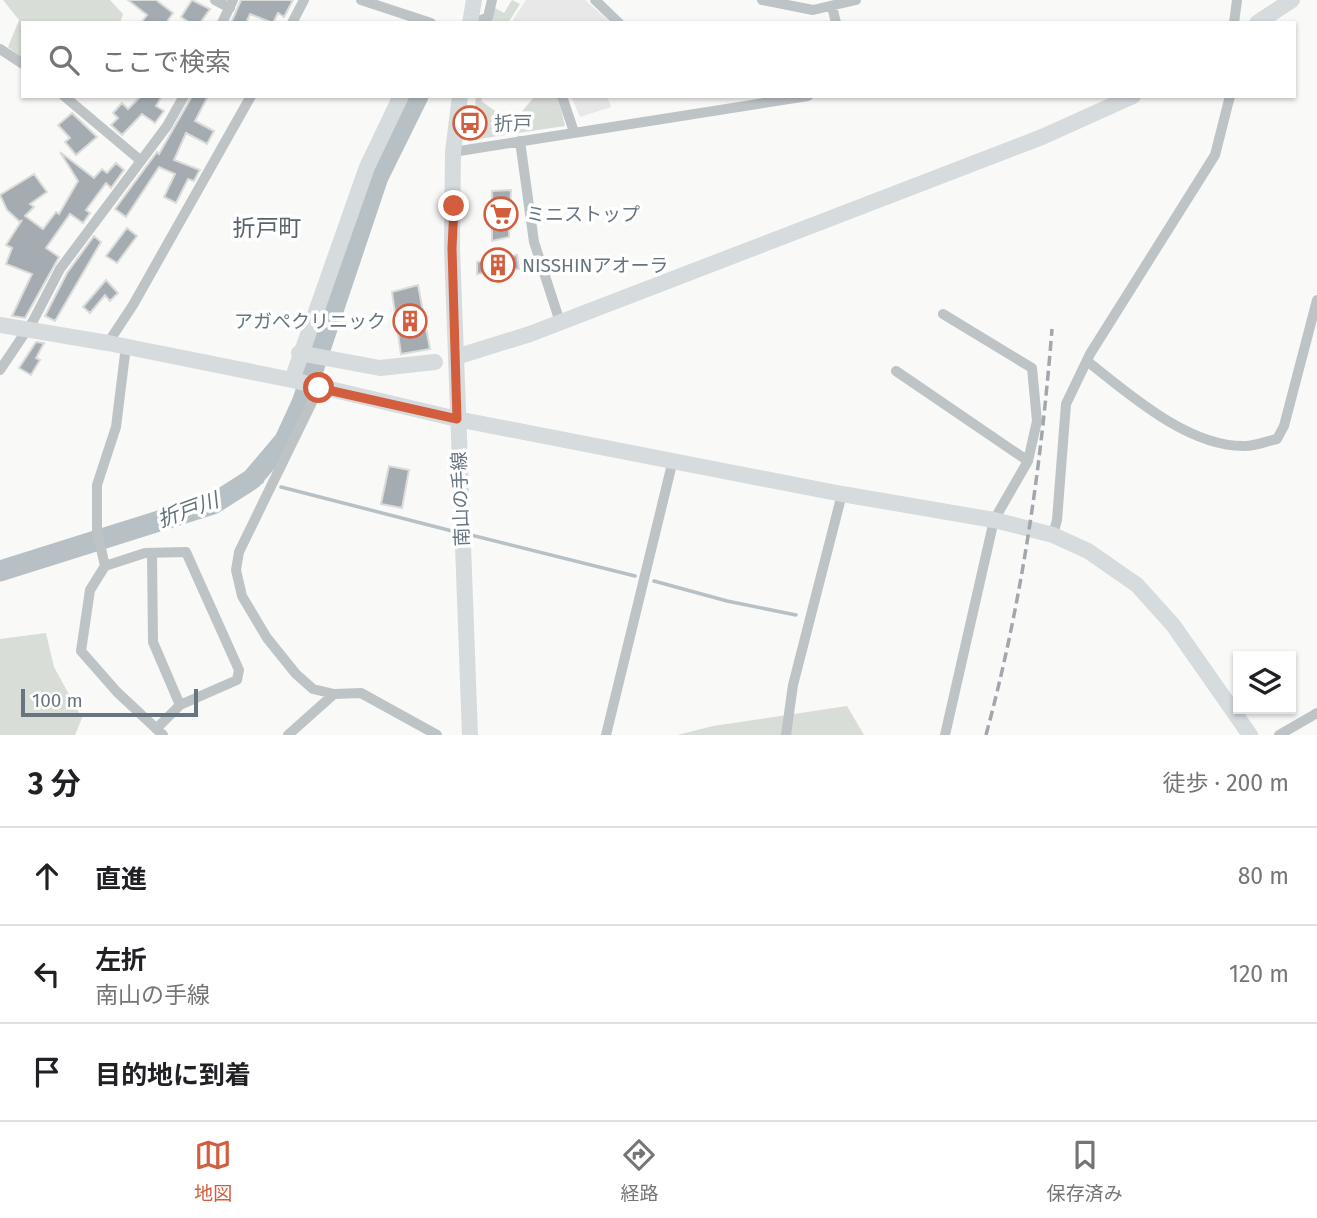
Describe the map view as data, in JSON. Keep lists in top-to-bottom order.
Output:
{
  "streets": {
    "street": ["南山の手線"]
  },
  "districts": ["折戸町"],
  "water": ["折戸川"],
  "places": {
    "bus stop": ["折戸"],
    "supermarket": ["ミニストップ"],
    "building": ["NISSHINアオーラ", "アガぺクリニック"]
  },
  "scale_bar": "100 m",
  "page": {
    "search": "ここで検索",
    "scale": "100 m",
    "heading": ["3 分", "徒歩 · 200 m"],
    "list": [
      ["直進", "80 m"],
      ["左折", "南山の手線", "120 m"],
      "目的地に到着"
    ],
    "nav": ["地図", "経路", "保存済み"]
  }
}
